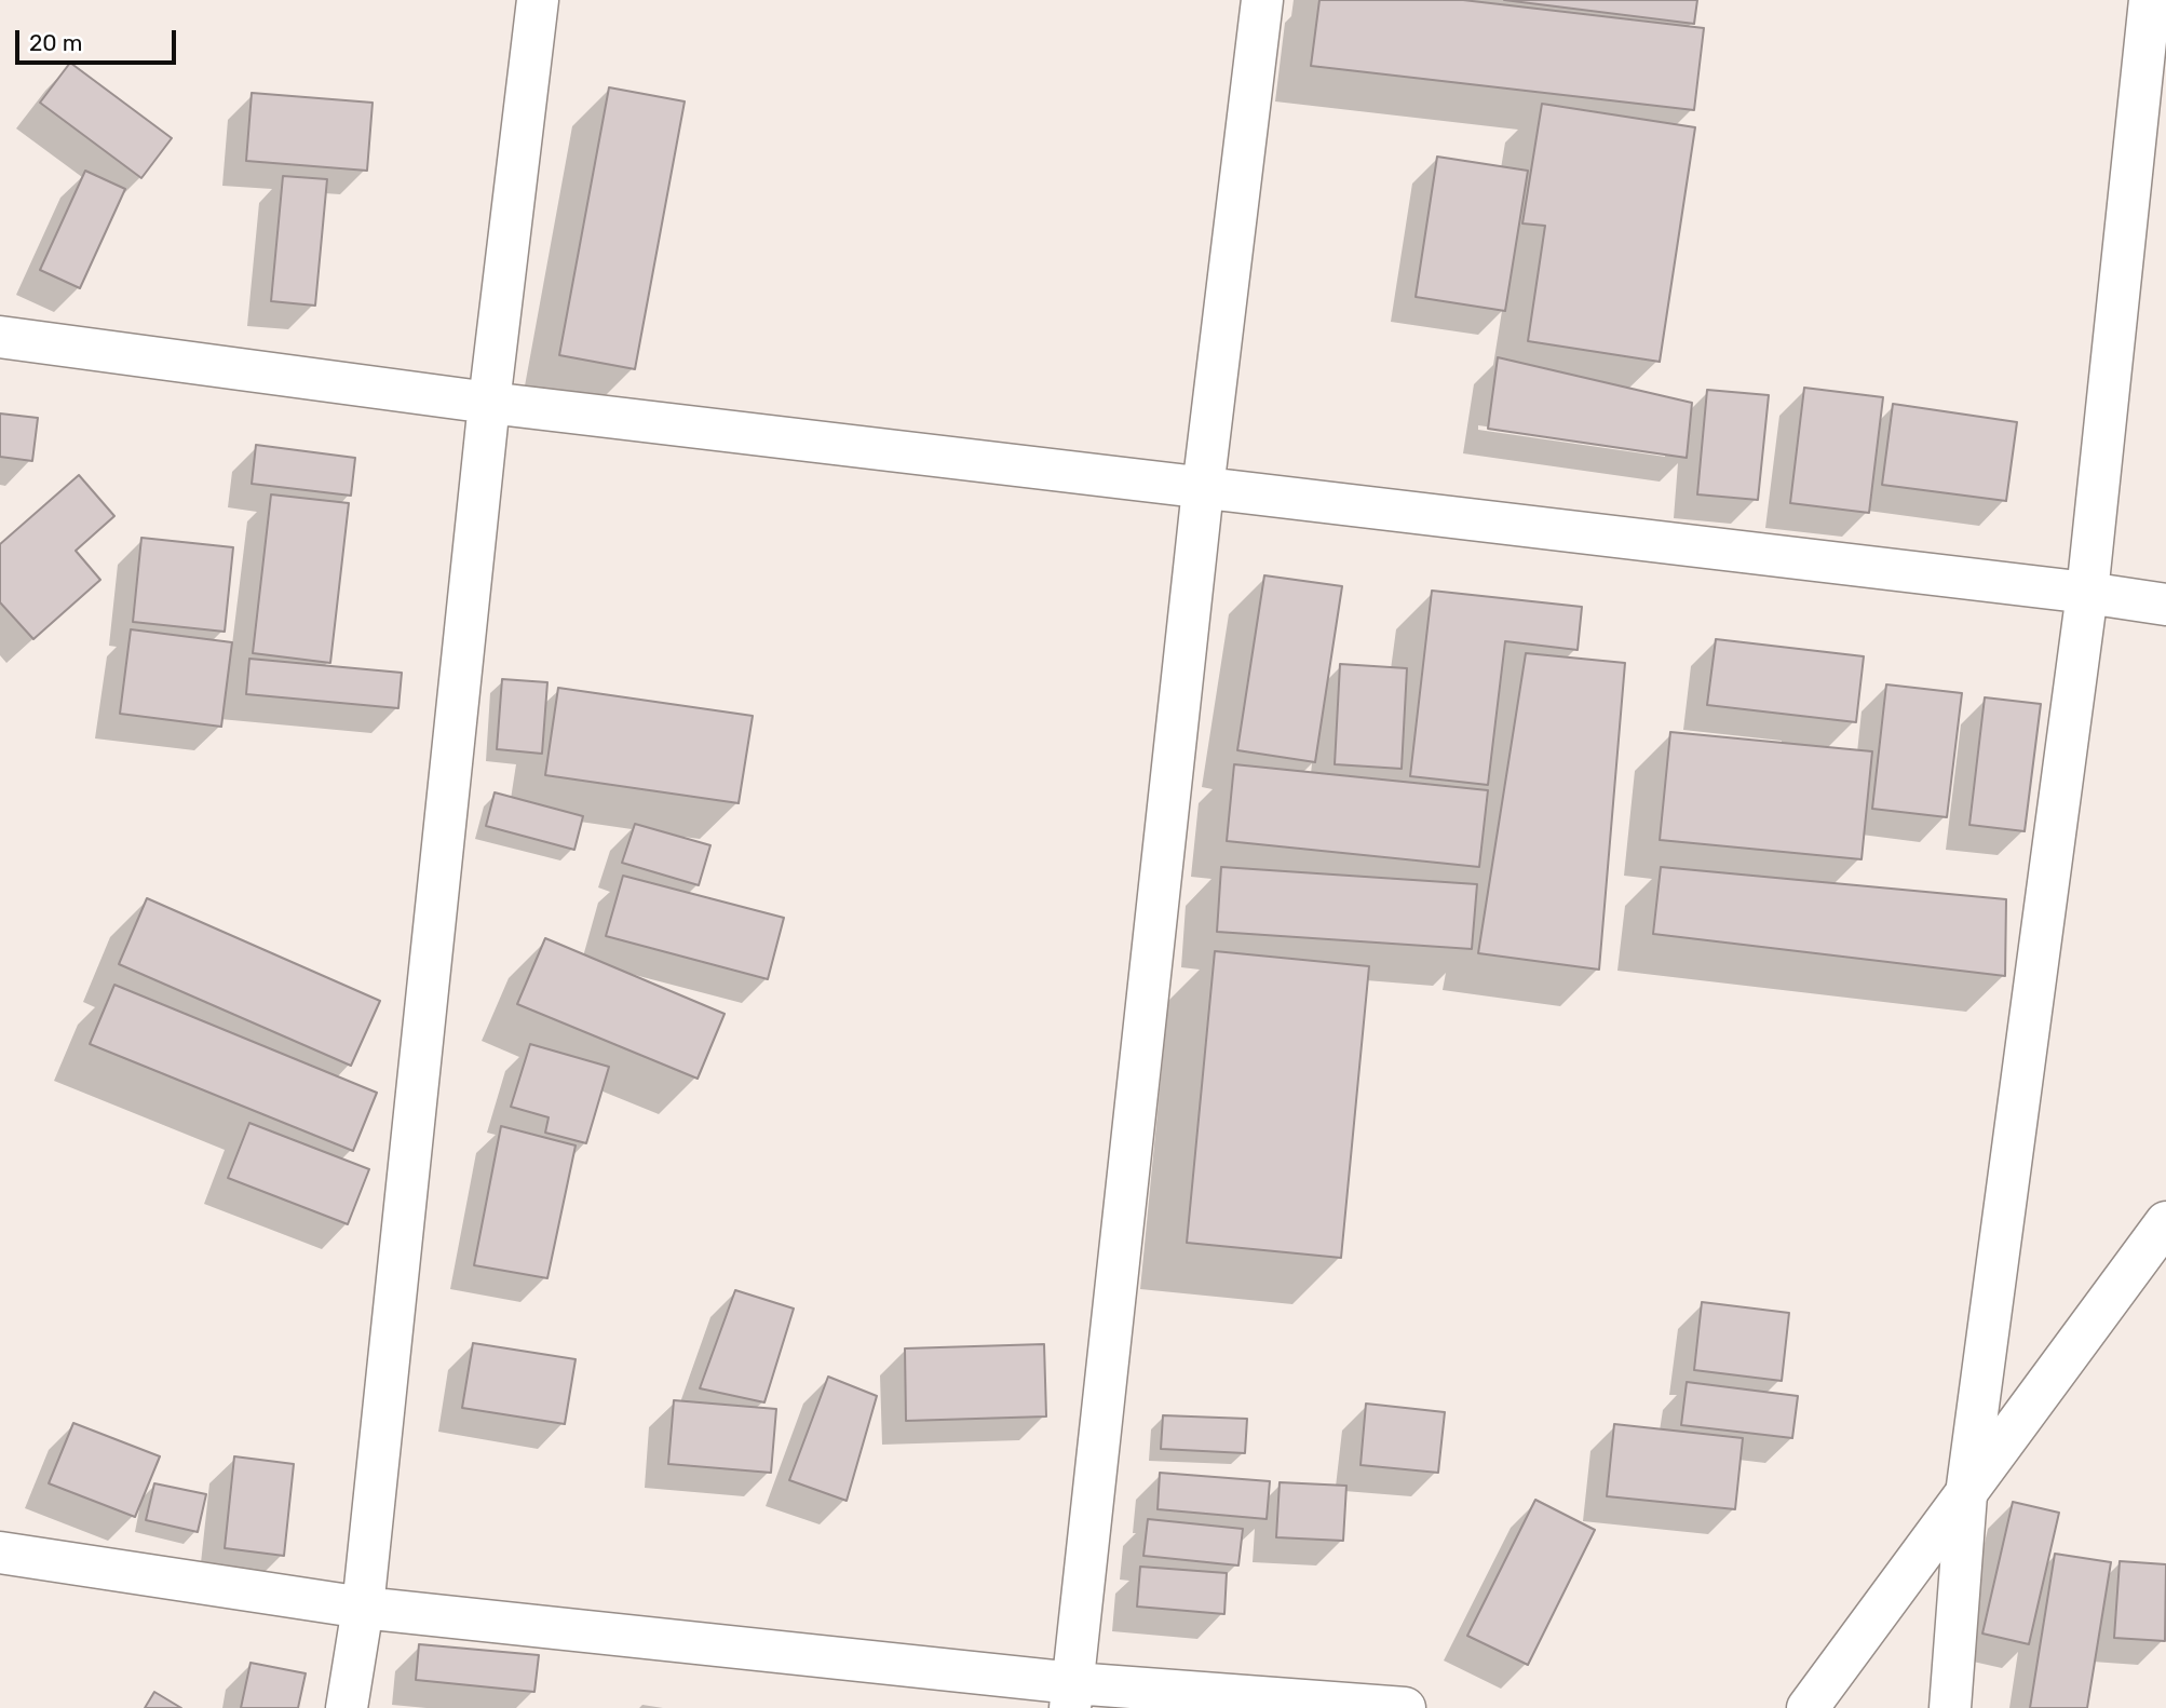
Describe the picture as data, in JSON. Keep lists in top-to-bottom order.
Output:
{
  "scale_bar": "20 m"
}
